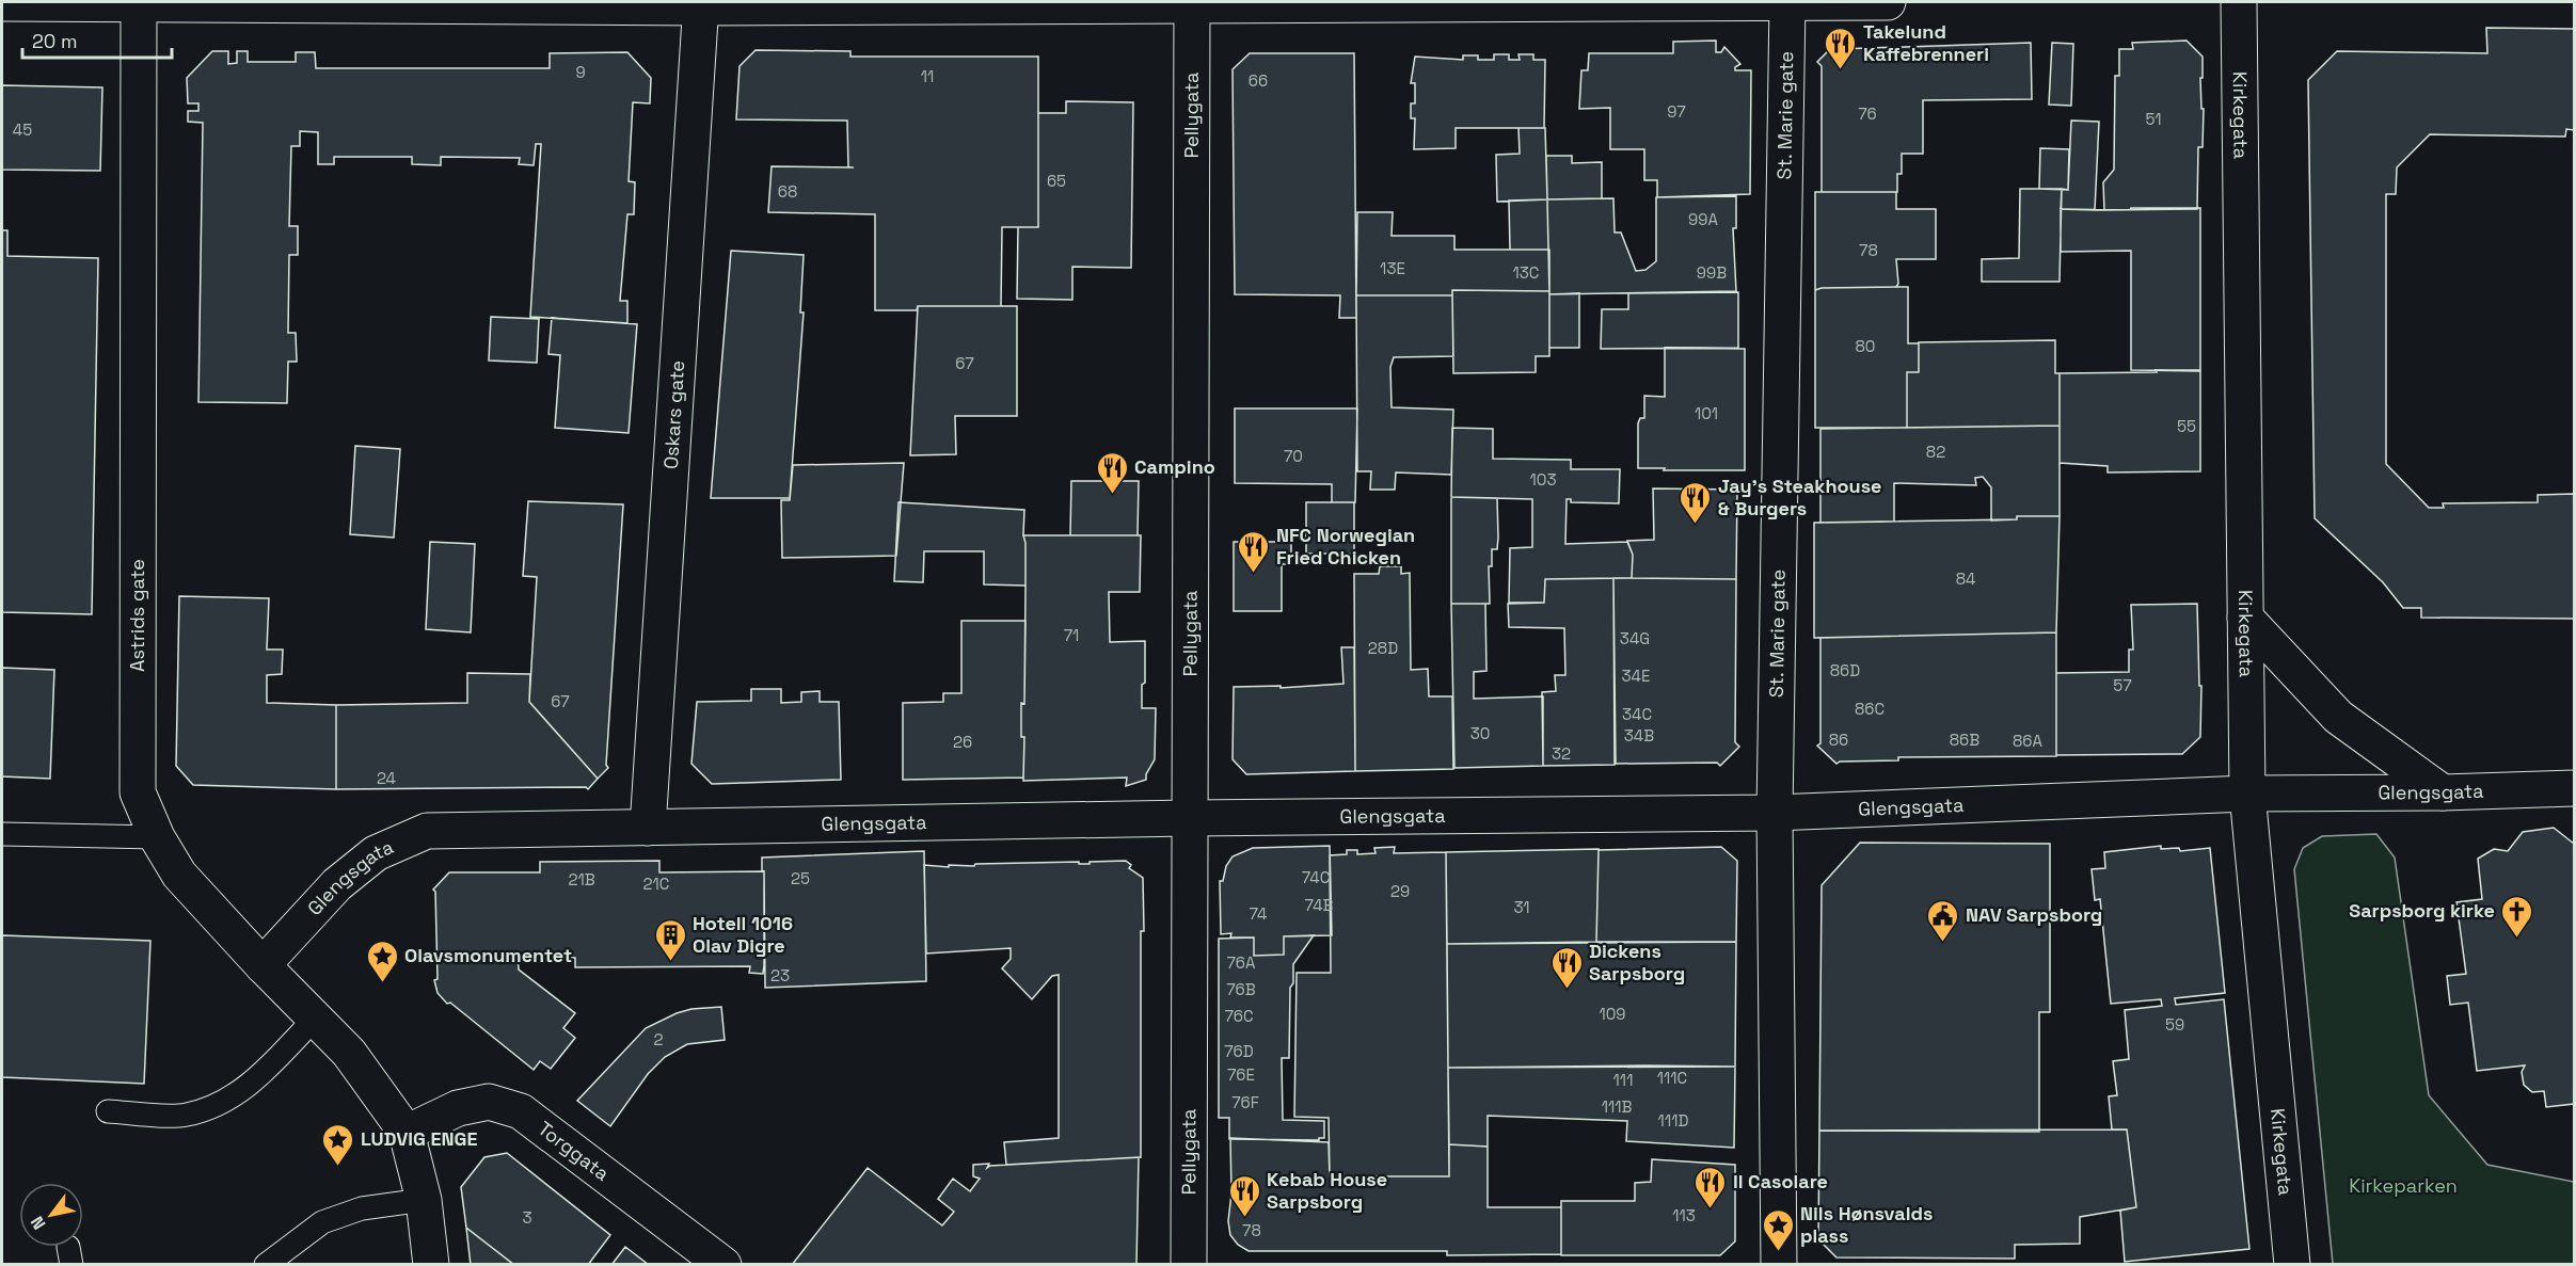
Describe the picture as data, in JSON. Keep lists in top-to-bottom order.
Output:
{
  "streets": {
    "street": [
      "Pellygata",
      "St. Marie gate",
      "Kirkegata",
      "Oskars gate",
      "Astrids gate",
      "Glengsgata",
      "Torggata"
    ]
  },
  "crossings": [
    ["Pellygata", "Glengsgata"],
    ["St. Marie gate", "Glengsgata"],
    ["Kirkegata", "Glengsgata"],
    ["Oskars gate", "Glengsgata"],
    ["Astrids gate", "Glengsgata"],
    ["Astrids gate", "Torggata"]
  ],
  "parks": ["Kirkeparken"],
  "places": {
    "restaurant": [
      "Takelund Kaffebrenneri",
      "Campino",
      "Jay's Steakhouse & Burgers",
      "NFC Norwegian Fried Chicken",
      "Dickens Sarpsborg",
      "Il Casolare",
      "Kebab House Sarpsborg"
    ],
    "church": ["Sarpsborg kirke"],
    "public building": ["NAV Sarpsborg"],
    "building": ["Hotell 1016 Olav Digre"],
    "place": ["Olavsmonumentet", "LUDVIG ENGE", "Nils Hønsvalds plass"]
  },
  "house_numbers": [
    "9",
    "11",
    "66",
    "97",
    "76",
    "51",
    "45",
    "65",
    "68",
    "99A",
    "78",
    "13E",
    "13C",
    "99B",
    "80",
    "67",
    "101",
    "55",
    "82",
    "70",
    "103",
    "84",
    "71",
    "34G",
    "28D",
    "86D",
    "34E",
    "57",
    "67",
    "86C",
    "34C",
    "30",
    "34B",
    "86",
    "86B",
    "86A",
    "26",
    "32",
    "24",
    "74C",
    "25",
    "21B",
    "21C",
    "29",
    "74B",
    "31",
    "74",
    "76A",
    "23",
    "76B",
    "109",
    "76C",
    "59",
    "2",
    "76D",
    "76E",
    "111C",
    "111",
    "76F",
    "111B",
    "111D",
    "113",
    "3",
    "78"
  ],
  "scale_bar": "20 m",
  "north": "bottom left"
}
